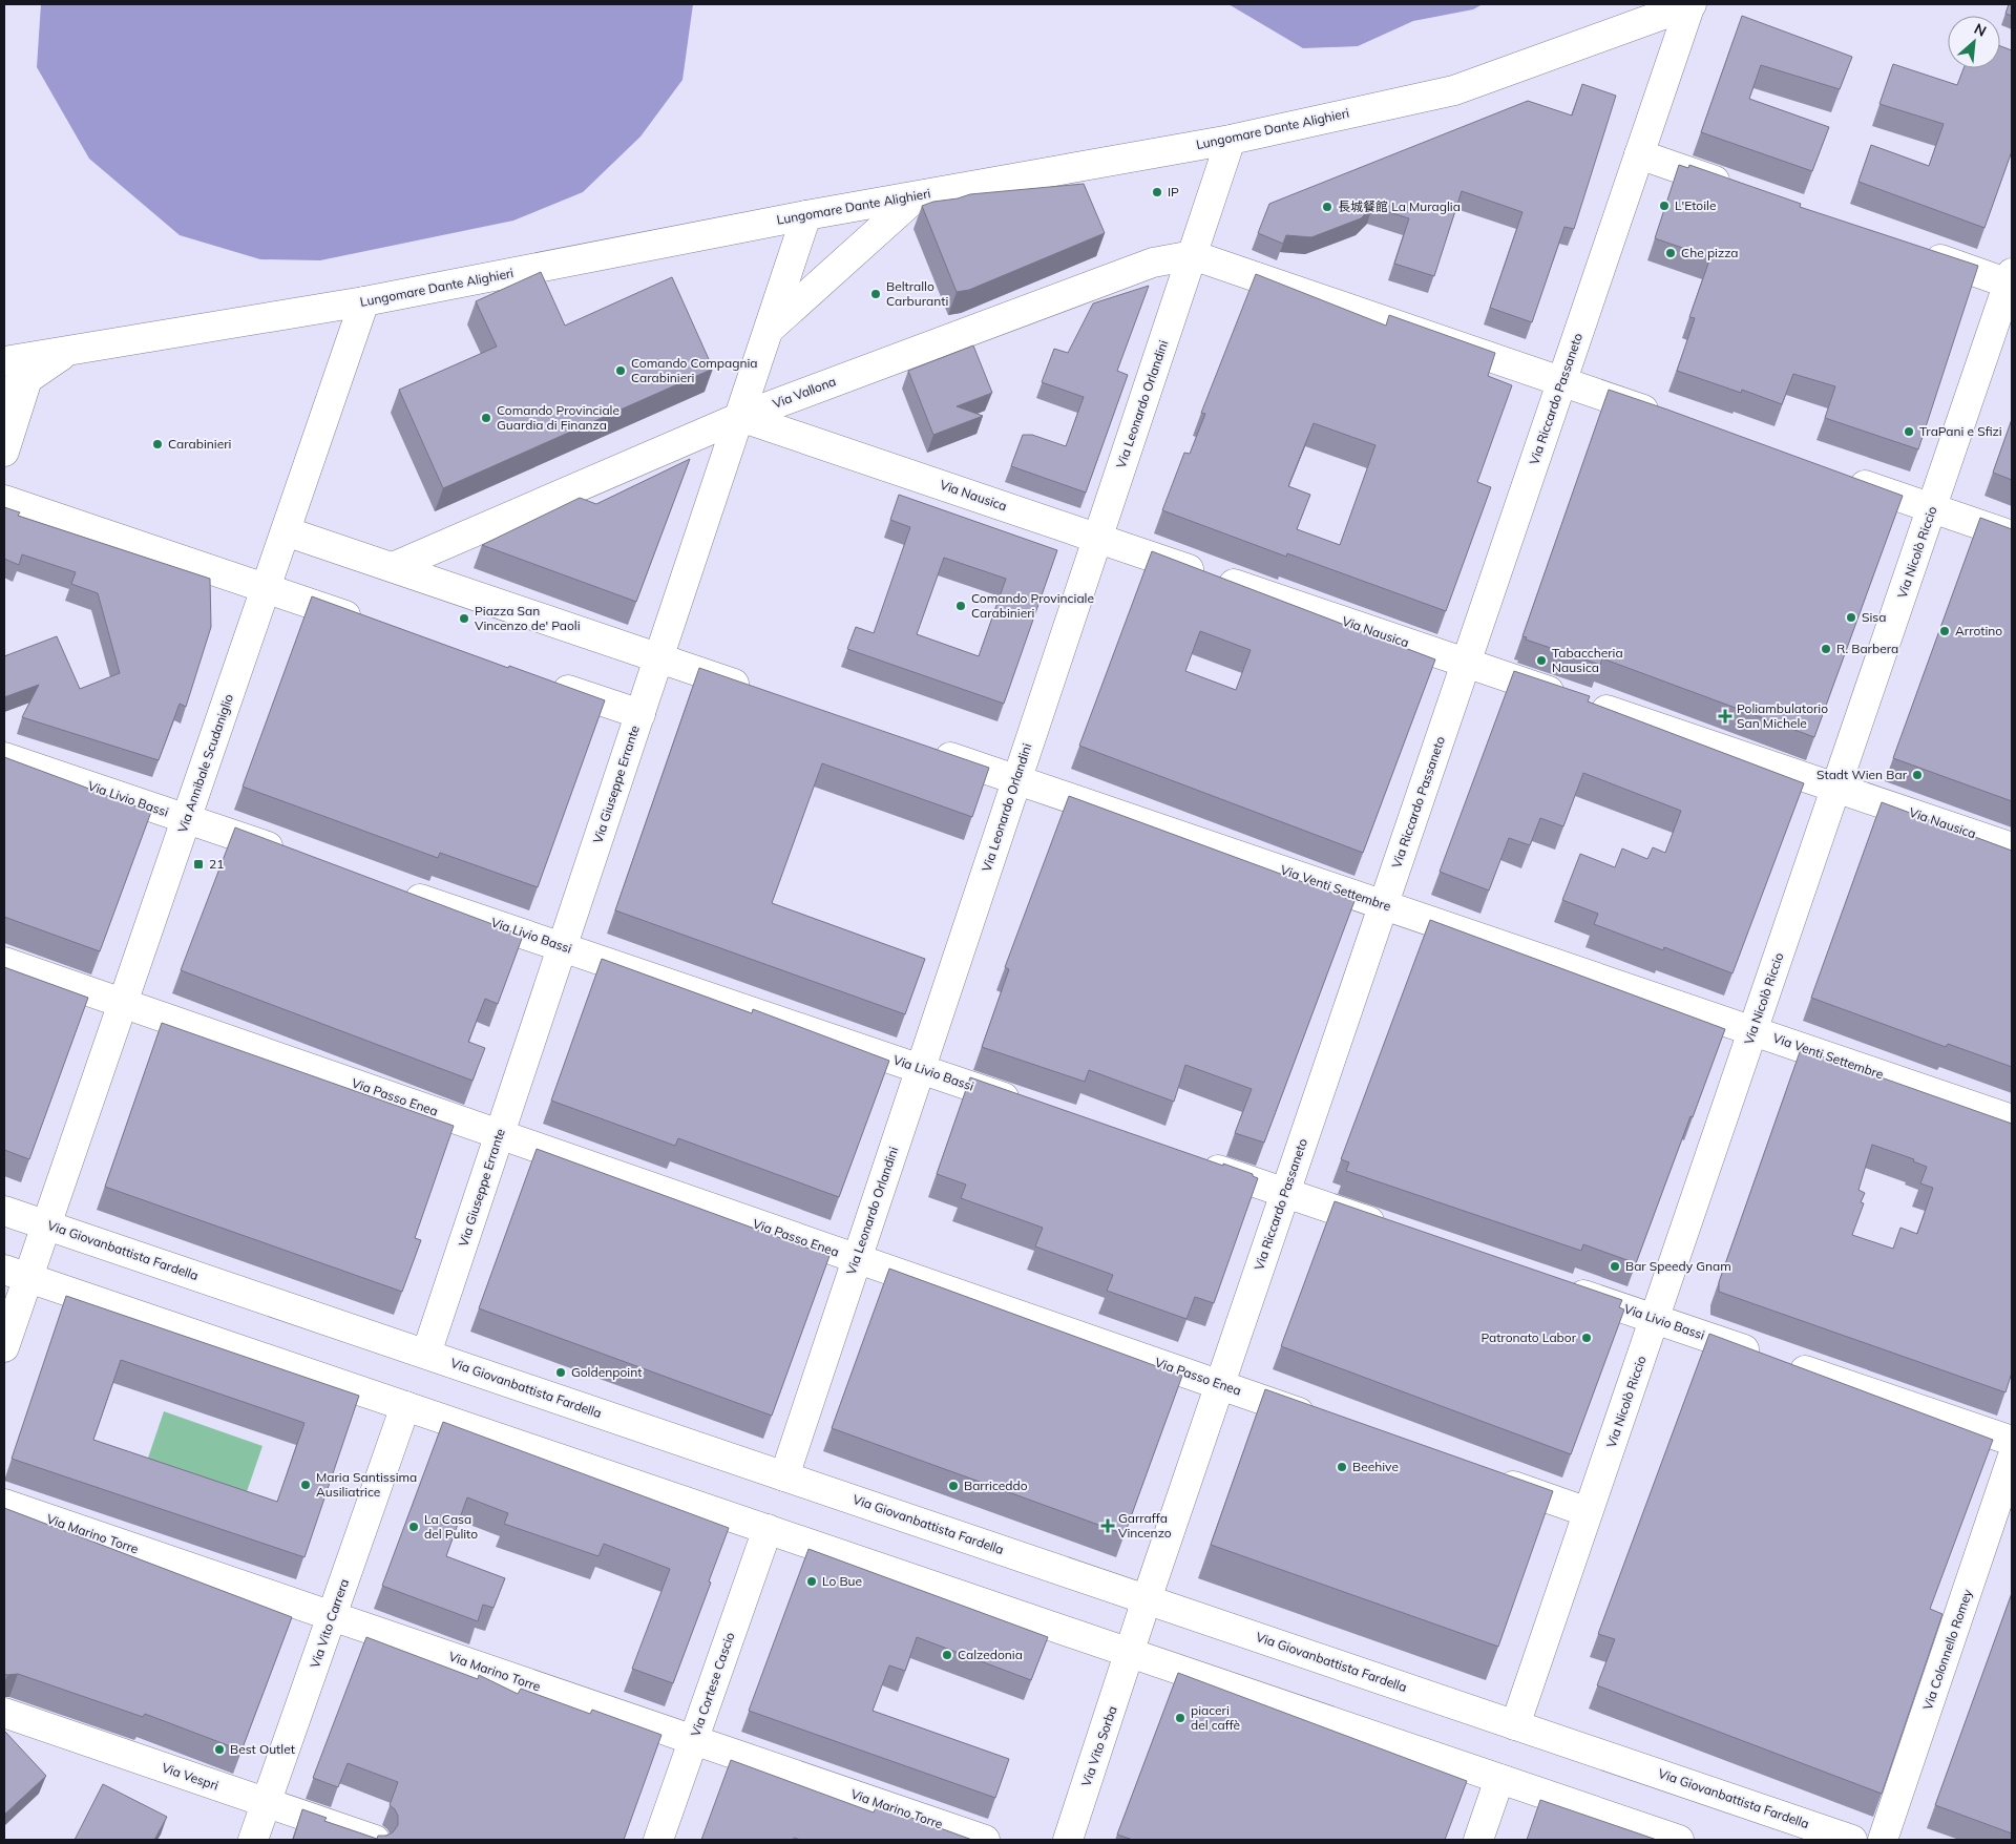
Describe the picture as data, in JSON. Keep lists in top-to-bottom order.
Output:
{
  "streets": {
    "street": [
      "Lungomare Dante Alighieri",
      "Via Vallona",
      "Via Riccardo Passaneto",
      "Via Leonardo Orlandini",
      "Via Nausica",
      "Via Nicolò Riccio",
      "Via Annibale Scudaniglio",
      "Via Giuseppe Errante",
      "Via Livio Bassi",
      "Via Venti Settembre",
      "Via Passo Enea",
      "Via Giovanbattista Fardella",
      "Via Marino Torre",
      "Via Vito Carrera",
      "Via Colonnello Romey",
      "Via Cortese Cascio",
      "Via Vito Sorba",
      "Via Vespri"
    ]
  },
  "crossings": [
    ["Lungomare Dante Alighieri", "Via Riccardo Passaneto"],
    ["Lungomare Dante Alighieri", "Via Leonardo Orlandini"],
    ["Lungomare Dante Alighieri", "Via Annibale Scudaniglio"],
    ["Lungomare Dante Alighieri", "Via Giuseppe Errante"],
    ["Via Vallona", "Via Leonardo Orlandini"],
    ["Via Vallona", "Via Nausica"],
    ["Via Vallona", "Via Giuseppe Errante"],
    ["Via Riccardo Passaneto", "Via Nausica"],
    ["Via Riccardo Passaneto", "Via Venti Settembre"],
    ["Via Riccardo Passaneto", "Via Passo Enea"],
    ["Via Riccardo Passaneto", "Via Giovanbattista Fardella"],
    ["Via Riccardo Passaneto", "Via Vito Sorba"],
    ["Via Leonardo Orlandini", "Via Nausica"],
    ["Via Leonardo Orlandini", "Via Livio Bassi"],
    ["Via Leonardo Orlandini", "Via Venti Settembre"],
    ["Via Leonardo Orlandini", "Via Passo Enea"],
    ["Via Leonardo Orlandini", "Via Giovanbattista Fardella"],
    ["Via Nausica", "Via Nicolò Riccio"],
    ["Via Nausica", "Via Giuseppe Errante"],
    ["Via Nicolò Riccio", "Via Livio Bassi"],
    ["Via Nicolò Riccio", "Via Venti Settembre"],
    ["Via Nicolò Riccio", "Via Giovanbattista Fardella"],
    ["Via Annibale Scudaniglio", "Via Livio Bassi"],
    ["Via Annibale Scudaniglio", "Via Passo Enea"],
    ["Via Annibale Scudaniglio", "Via Giovanbattista Fardella"],
    ["Via Giuseppe Errante", "Via Livio Bassi"],
    ["Via Giuseppe Errante", "Via Passo Enea"],
    ["Via Giuseppe Errante", "Via Giovanbattista Fardella"],
    ["Via Giovanbattista Fardella", "Via Vito Sorba"],
    ["Via Marino Torre", "Via Vito Carrera"],
    ["Via Marino Torre", "Via Cortese Cascio"],
    ["Via Vito Carrera", "Via Vespri"]
  ],
  "places": {
    "other": [
      "IP",
      "L'Etoile",
      "長城餐館 La Muraglia",
      "Che pizza",
      "Beltrallo Carburanti",
      "Comando Compagnia Carabinieri",
      "Comando Provinciale Guardia di Finanza",
      "TraPani e Sfizi",
      "Carabinieri",
      "Comando Provinciale Carabinieri",
      "Sisa",
      "Piazza San Vincenzo de' Paoli",
      "Arrotino",
      "R. Barbera",
      "Tabaccheria Nausica",
      "Stadt Wien Bar",
      "Bar Speedy Gnam",
      "Patronato Labor",
      "Goldenpoint",
      "Beehive",
      "Maria Santissima Ausiliatrice",
      "Barriceddo",
      "La Casa del Pulito",
      "Lo Bue",
      "Calzedonia",
      "piaceri del caffè",
      "Best Outlet"
    ],
    "health": ["Poliambulatorio San Michele", "Garraffa Vincenzo"],
    "transit": ["21"]
  },
  "north": "top right"
}
